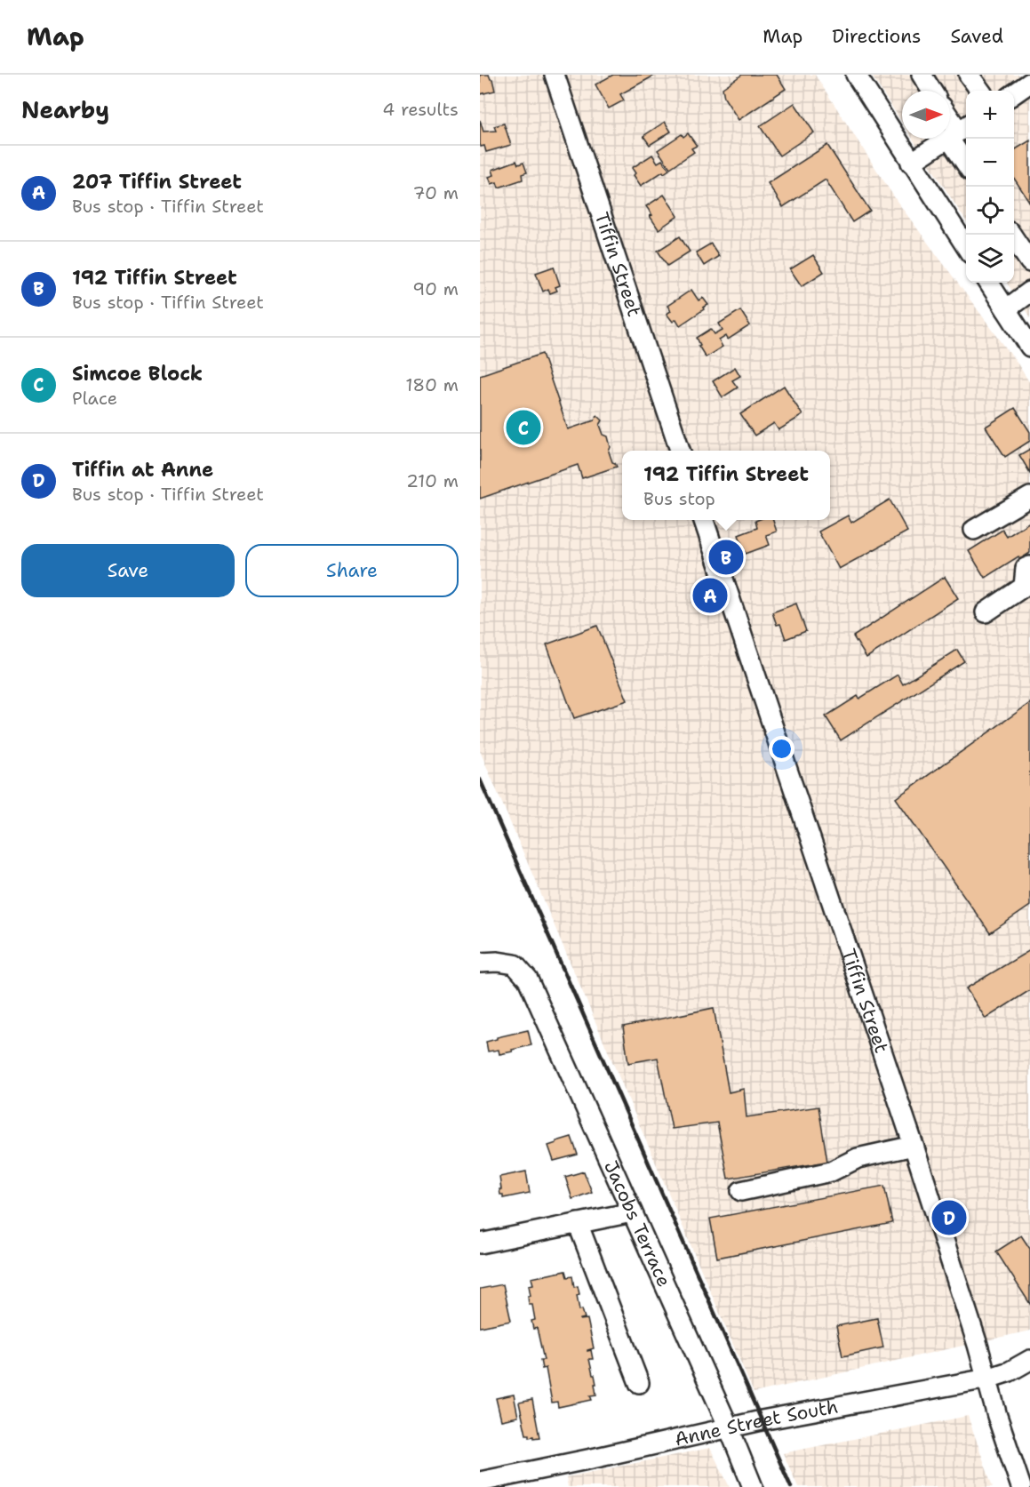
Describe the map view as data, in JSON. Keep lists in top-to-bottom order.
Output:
{
  "streets": {
    "street": ["Tiffin Street", "Jacobs Terrace", "Anne Street South"]
  },
  "crossings": [
    ["Tiffin Street", "Anne Street South"],
    ["Jacobs Terrace", "Anne Street South"]
  ],
  "north": "right",
  "page": {
    "header": "Map",
    "nav": ["Map", "Directions", "Saved"],
    "heading": ["Nearby", "4 results"],
    "map_buttons": ["+", "−"],
    "list": [
      {
        "mark": "A",
        "name": "207 Tiffin Street",
        "note": "Bus stop · Tiffin Street",
        "value": "70 m"
      },
      {
        "mark": "B",
        "name": "192 Tiffin Street",
        "note": "Bus stop · Tiffin Street",
        "value": "90 m"
      },
      {
        "mark": "C",
        "name": "Simcoe Block",
        "note": "Place",
        "value": "180 m"
      },
      {
        "mark": "D",
        "name": "Tiffin at Anne",
        "note": "Bus stop · Tiffin Street",
        "value": "210 m"
      }
    ],
    "pins": [
      "C",
      "B",
      "A",
      "D"
    ],
    "popup": ["192 Tiffin Street", "Bus stop"],
    "buttons": ["Save", "Share"]
  }
}
